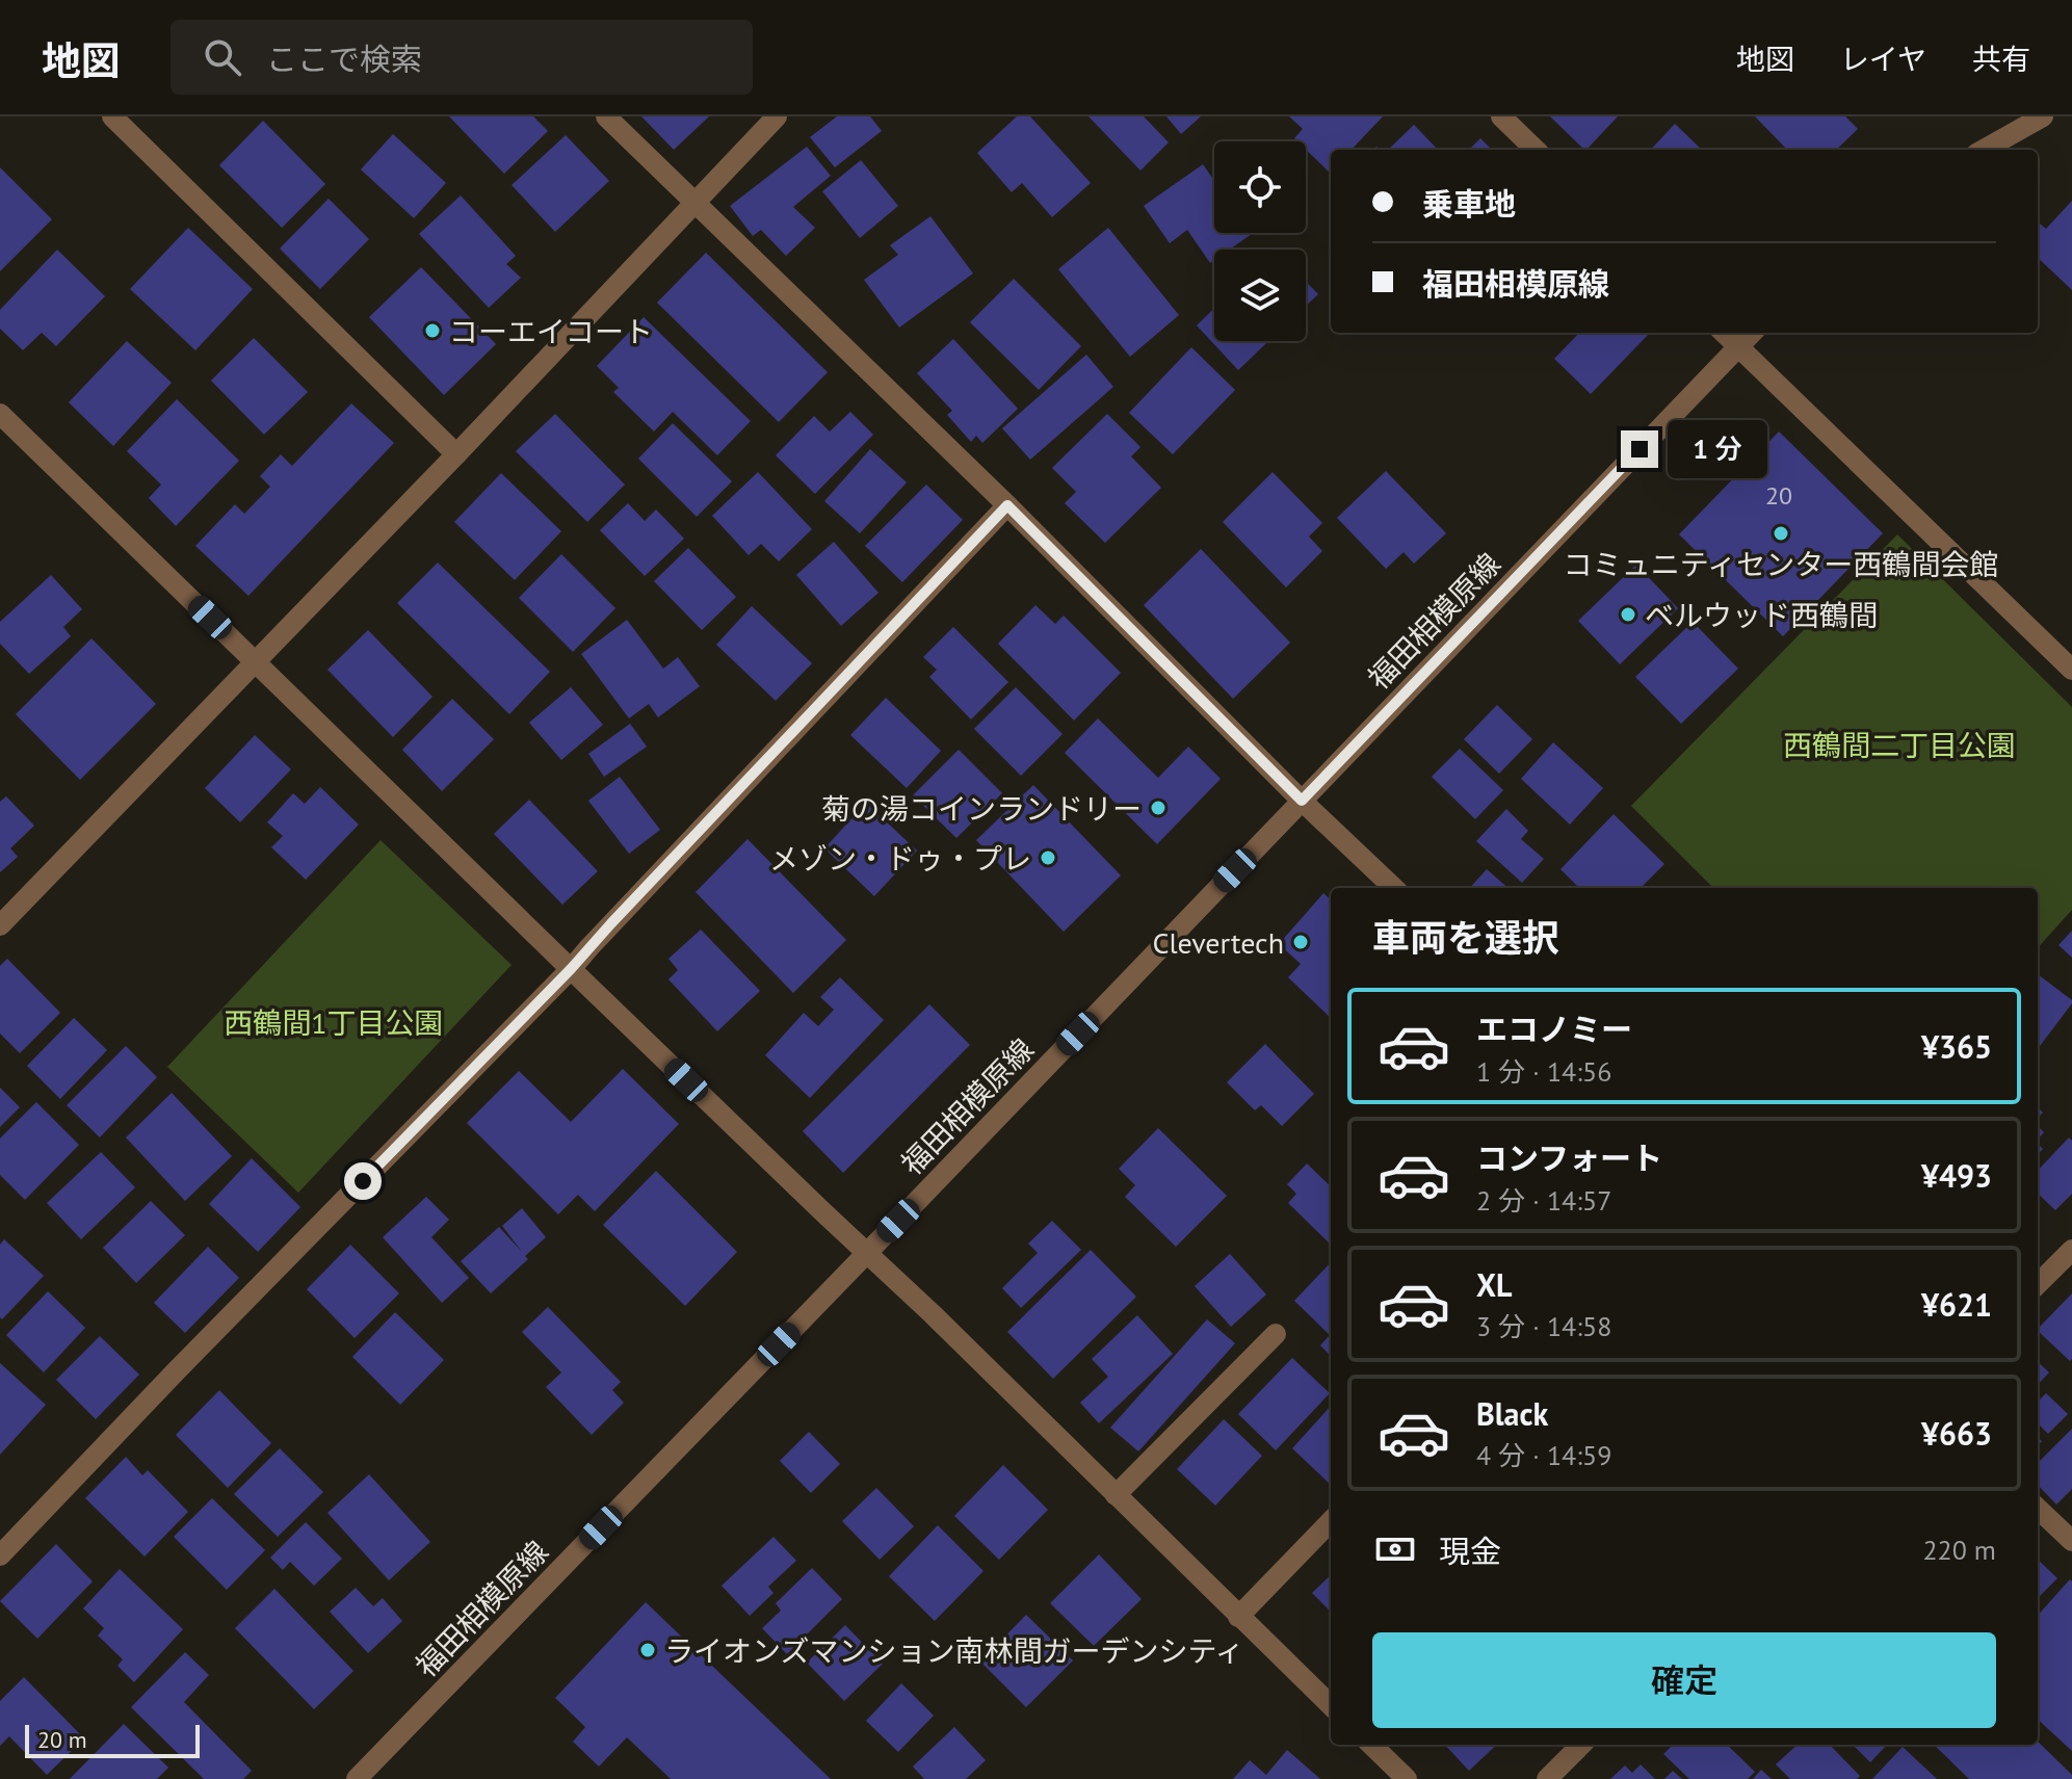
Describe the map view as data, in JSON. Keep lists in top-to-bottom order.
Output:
{
  "streets": {
    "street": ["福田相模原線"]
  },
  "parks": ["西鶴間二丁目公園", "西鶴間1丁目公園"],
  "places": [
    "コーエイコート",
    "コミュニティセンター西鶴間会館",
    "ベルウッド西鶴間",
    "菊の湯コインランドリー",
    "メゾン・ドゥ・プレ",
    "Clevertech",
    "ライオンズマンション南林間ガーデンシティ"
  ],
  "house_numbers": ["20"],
  "scale_bar": "20 m",
  "page": {
    "header": "地図",
    "search": "ここで検索",
    "nav": ["地図", "レイヤ", "共有"],
    "banner": ["乗車地", "福田相模原線"],
    "bubble": "1 分",
    "heading": "車両を選択",
    "list": [
      {
        "name": "エコノミー",
        "note": "1 分 · 14:56",
        "value": "¥365"
      },
      {
        "name": "コンフォート",
        "note": "2 分 · 14:57",
        "value": "¥493"
      },
      {
        "name": "XL",
        "note": "3 分 · 14:58",
        "value": "¥621"
      },
      {
        "name": "Black",
        "note": "4 分 · 14:59",
        "value": "¥663"
      }
    ],
    "pay": ["現金", "220 m"],
    "buttons": "確定",
    "scale": "20 m"
  }
}
